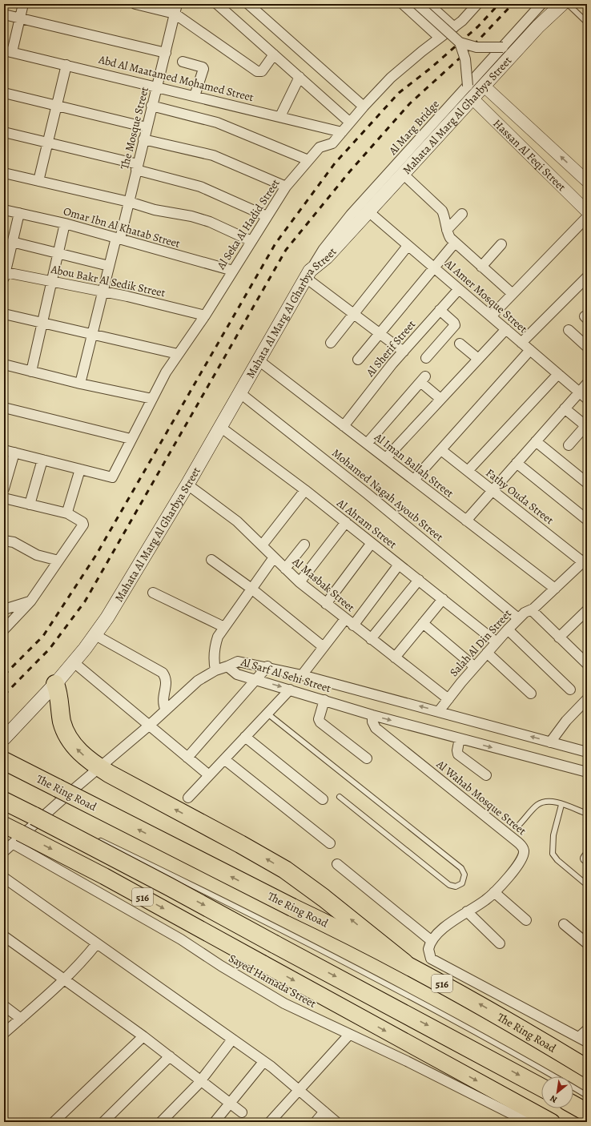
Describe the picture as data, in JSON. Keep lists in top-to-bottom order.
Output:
{
  "streets": {
    "highway": ["The Ring Road", "516"],
    "main road": ["Mahata Al Marg Al Gharbya Street"],
    "street": [
      "Abd Al Maatamed Mohamed Street",
      "Al Marg Bridge",
      "The Mosque Street",
      "Hassan Al Feqi Street",
      "Al Seka Al Hadid Street",
      "Omar Ibn Al Khatab Street",
      "Abou Bakr Al Sedik Street",
      "Al Amer Mosque Street",
      "Al Sherif Street",
      "Al Iman Ballah Street",
      "Mohamed Nagah Ayoub Street",
      "Fathy Ouda Street",
      "Al Ahram Street",
      "Al Masbak Street",
      "Salah Al Din Street",
      "Al Sarf Al Sehi Street",
      "Al Wahab Mosque Street",
      "Sayed Hamada Street"
    ]
  },
  "crossings": [
    ["Abd Al Maatamed Mohamed Street", "The Mosque Street"],
    ["Abd Al Maatamed Mohamed Street", "Al Seka Al Hadid Street"],
    ["Mahata Al Marg Al Gharbya Street", "Al Marg Bridge"],
    ["Mahata Al Marg Al Gharbya Street", "Hassan Al Feqi Street"],
    ["Mahata Al Marg Al Gharbya Street", "Al Amer Mosque Street"],
    ["Mahata Al Marg Al Gharbya Street", "Al Iman Ballah Street"],
    ["Mahata Al Marg Al Gharbya Street", "Mohamed Nagah Ayoub Street"],
    ["Mahata Al Marg Al Gharbya Street", "Al Ahram Street"],
    ["Mahata Al Marg Al Gharbya Street", "Al Masbak Street"],
    ["The Mosque Street", "Omar Ibn Al Khatab Street"],
    ["The Mosque Street", "Abou Bakr Al Sedik Street"],
    ["Al Seka Al Hadid Street", "Omar Ibn Al Khatab Street"],
    ["Al Seka Al Hadid Street", "Abou Bakr Al Sedik Street"],
    ["Al Amer Mosque Street", "Al Sherif Street"],
    ["Al Sherif Street", "Al Iman Ballah Street"],
    ["Al Iman Ballah Street", "Salah Al Din Street"],
    ["Mohamed Nagah Ayoub Street", "Salah Al Din Street"],
    ["Fathy Ouda Street", "Salah Al Din Street"],
    ["Al Ahram Street", "Salah Al Din Street"],
    ["Al Masbak Street", "Salah Al Din Street"],
    ["Salah Al Din Street", "Al Sarf Al Sehi Street"],
    ["Al Sarf Al Sehi Street", "Al Wahab Mosque Street"]
  ],
  "north": "bottom left"
}
